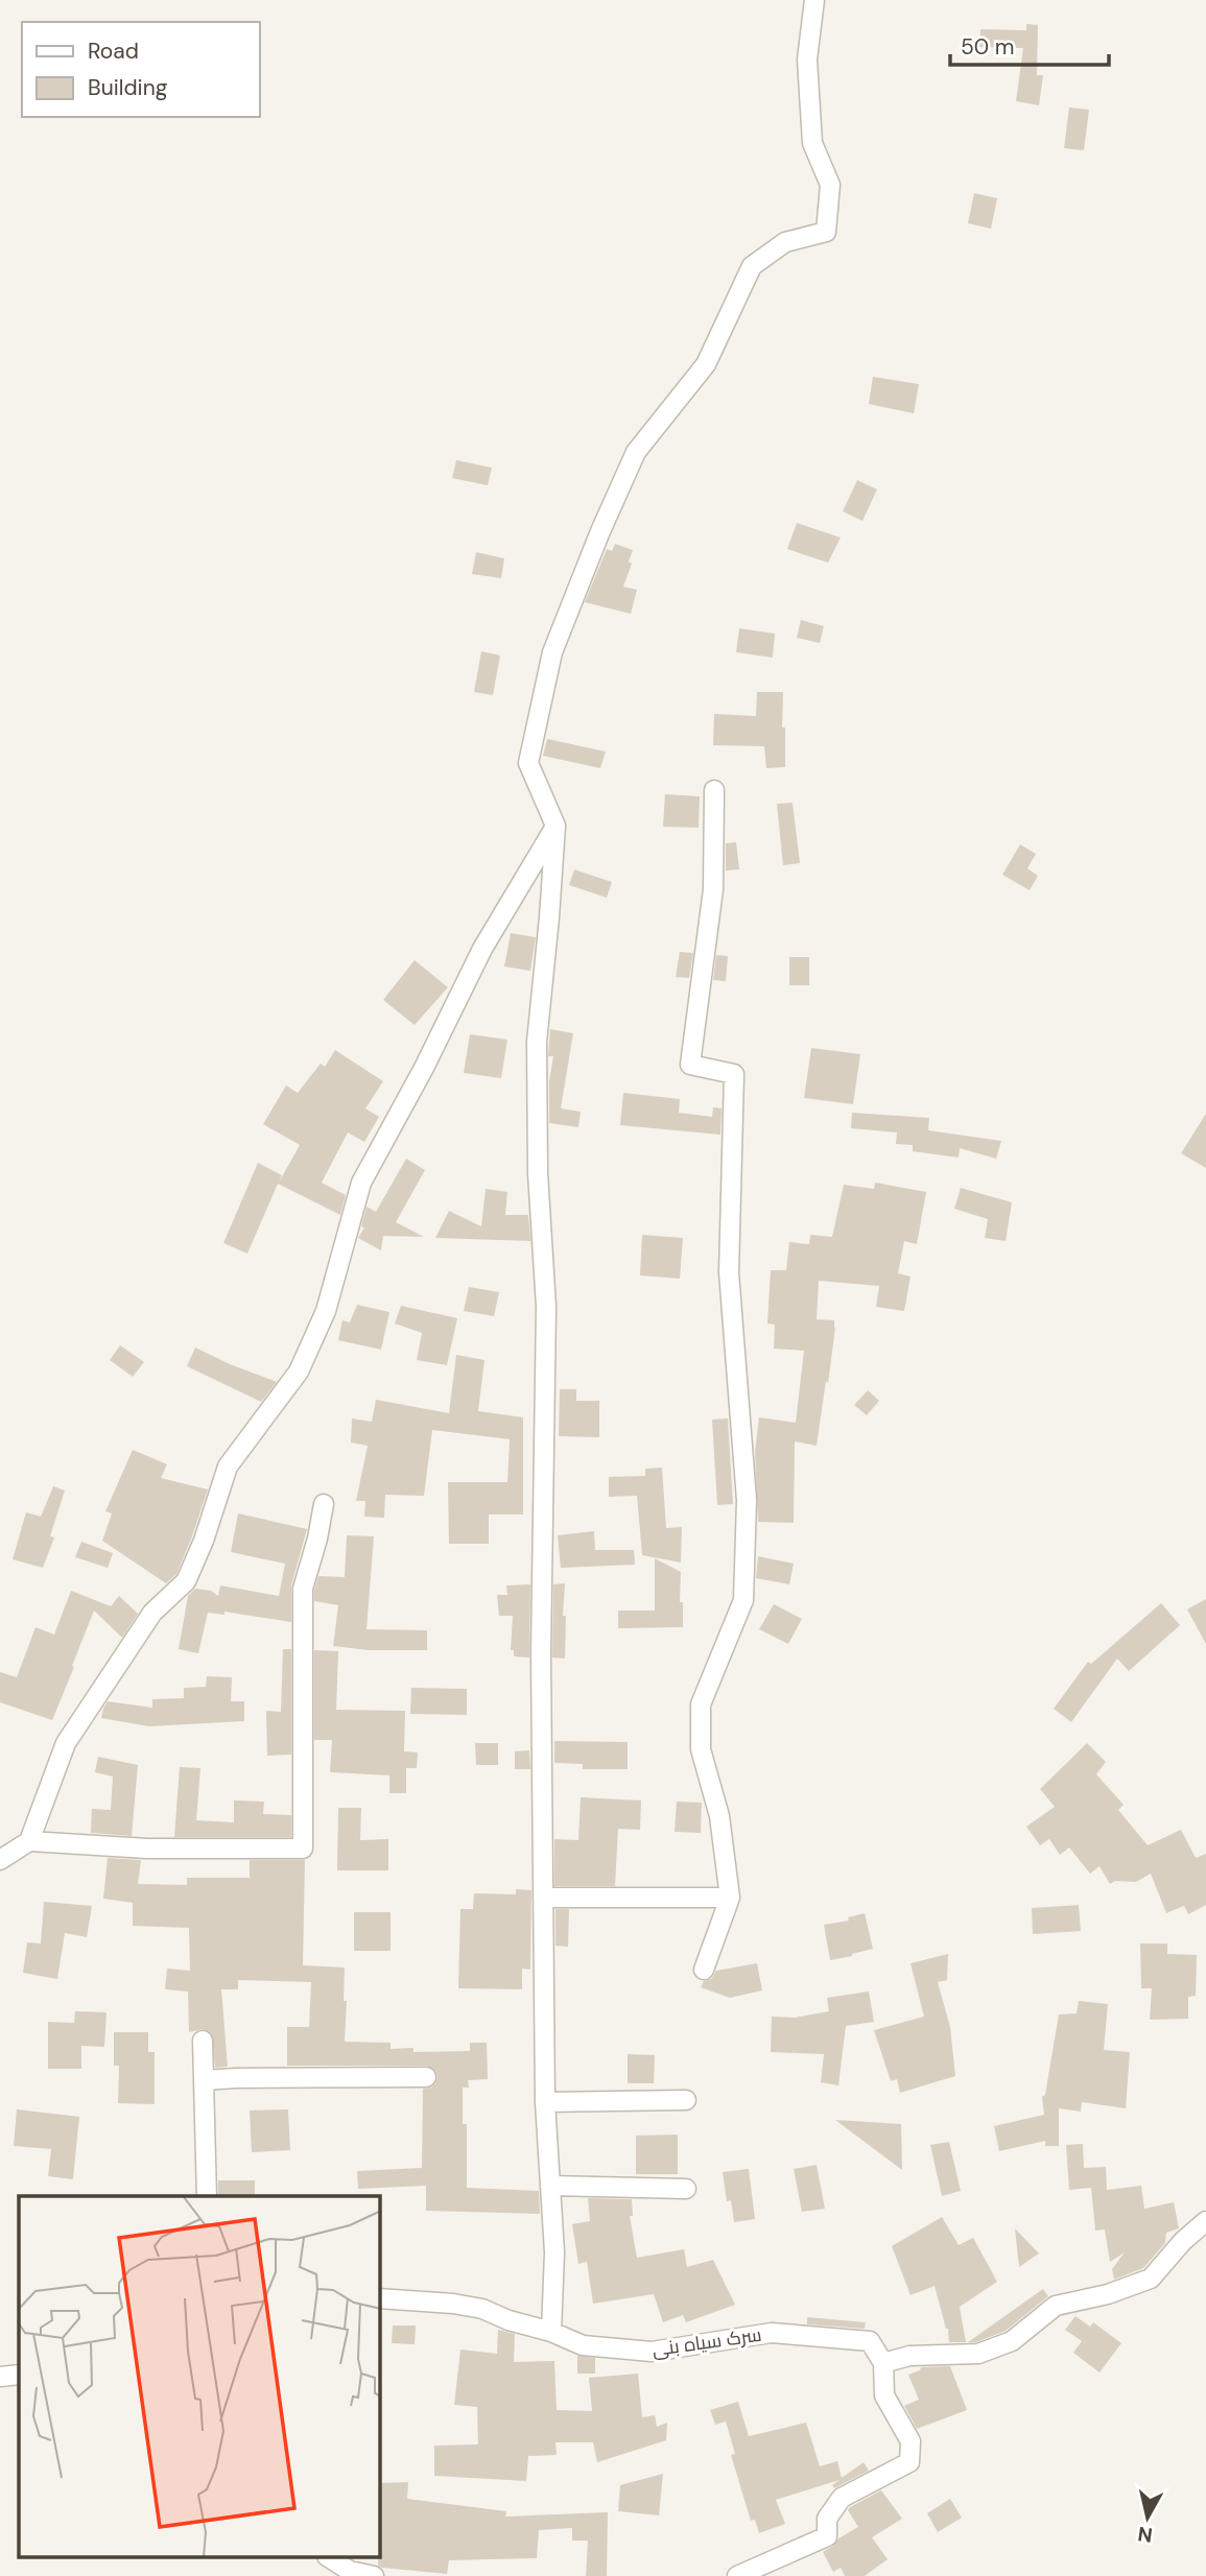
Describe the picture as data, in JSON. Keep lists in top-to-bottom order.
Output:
{
  "streets": {
    "street": ["سرک سیاه بنی"]
  },
  "legend": ["Road", "Building"],
  "scale_bar": "50 m",
  "north": "bottom"
}
